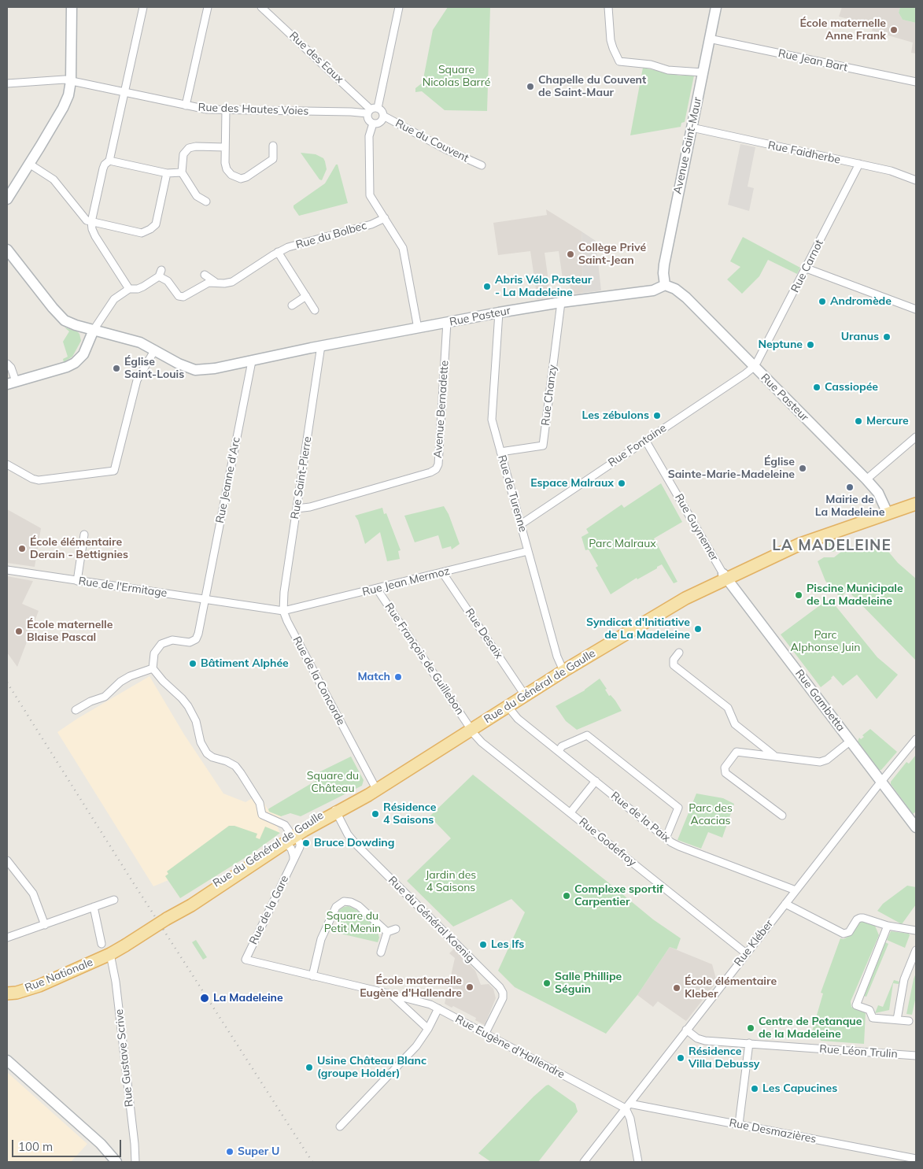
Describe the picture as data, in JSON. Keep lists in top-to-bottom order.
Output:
{
  "streets": {
    "main road": ["Rue du Général de Gaulle", "Rue Nationale"],
    "street": [
      "Rue des Eaux",
      "Rue Jean Bart",
      "Rue des Hautes Voies",
      "Rue du Couvent",
      "Avenue Saint-Maur",
      "Rue Faidherbe",
      "Rue du Bolbec",
      "Rue Carnot",
      "Rue Pasteur",
      "Rue Chanzy",
      "Avenue Bernadette",
      "Rue Fontaine",
      "Rue Saint-Pierre",
      "Rue Jeanne d'Arc",
      "Rue de Turenne",
      "Rue Guynemer",
      "Rue Jean Mermoz",
      "Rue de l'Ermitage",
      "Rue Desaix",
      "Rue François de Guillebon",
      "Rue de la Concorde",
      "Rue Gambetta",
      "Rue de la Paix",
      "Rue Godefroy",
      "Rue de la Gare",
      "Rue du Général Koenig",
      "Rue Kléber",
      "Rue Eugène d'Hallendre",
      "Rue Léon Trulin",
      "Rue Gustave Scrive",
      "Rue Desmazières"
    ]
  },
  "crossings": [
    ["Rue des Eaux", "Rue des Hautes Voies"],
    ["Rue des Eaux", "Rue du Couvent"],
    ["Rue Jean Bart", "Avenue Saint-Maur"],
    ["Rue des Hautes Voies", "Rue du Couvent"],
    ["Avenue Saint-Maur", "Rue Faidherbe"],
    ["Avenue Saint-Maur", "Rue Pasteur"],
    ["Rue Faidherbe", "Rue Carnot"],
    ["Rue Carnot", "Rue Pasteur"],
    ["Rue Carnot", "Rue Fontaine"],
    ["Rue Pasteur", "Rue Chanzy"],
    ["Rue Pasteur", "Avenue Bernadette"],
    ["Rue Pasteur", "Rue Fontaine"],
    ["Rue Pasteur", "Rue Saint-Pierre"],
    ["Rue Pasteur", "Rue Jeanne d'Arc"],
    ["Rue Pasteur", "Rue de Turenne"],
    ["Rue Pasteur", "Rue du Général de Gaulle"],
    ["Rue Chanzy", "Rue de Turenne"],
    ["Avenue Bernadette", "Rue Saint-Pierre"],
    ["Rue Fontaine", "Rue de Turenne"],
    ["Rue Fontaine", "Rue Guynemer"],
    ["Rue Saint-Pierre", "Rue Jean Mermoz"],
    ["Rue Saint-Pierre", "Rue de l'Ermitage"],
    ["Rue Saint-Pierre", "Rue de la Concorde"],
    ["Rue Jeanne d'Arc", "Rue de l'Ermitage"],
    ["Rue de Turenne", "Rue Jean Mermoz"],
    ["Rue de Turenne", "Rue du Général de Gaulle"],
    ["Rue Guynemer", "Rue du Général de Gaulle"],
    ["Rue Guynemer", "Rue Gambetta"],
    ["Rue Jean Mermoz", "Rue de l'Ermitage"],
    ["Rue Jean Mermoz", "Rue Desaix"],
    ["Rue Jean Mermoz", "Rue François de Guillebon"],
    ["Rue Jean Mermoz", "Rue de la Concorde"],
    ["Rue de l'Ermitage", "Rue de la Concorde"],
    ["Rue Desaix", "Rue du Général de Gaulle"],
    ["Rue François de Guillebon", "Rue du Général de Gaulle"],
    ["Rue François de Guillebon", "Rue Godefroy"],
    ["Rue de la Concorde", "Rue du Général de Gaulle"],
    ["Rue du Général de Gaulle", "Rue Gambetta"],
    ["Rue du Général de Gaulle", "Rue de la Paix"],
    ["Rue du Général de Gaulle", "Rue Godefroy"],
    ["Rue du Général de Gaulle", "Rue de la Gare"],
    ["Rue du Général de Gaulle", "Rue du Général Koenig"],
    ["Rue du Général de Gaulle", "Rue Nationale"],
    ["Rue du Général de Gaulle", "Rue Gustave Scrive"],
    ["Rue Gambetta", "Rue Kléber"],
    ["Rue de la Paix", "Rue Kléber"],
    ["Rue Godefroy", "Rue Kléber"],
    ["Rue de la Gare", "Rue Eugène d'Hallendre"],
    ["Rue du Général Koenig", "Rue Eugène d'Hallendre"],
    ["Rue Kléber", "Rue Eugène d'Hallendre"],
    ["Rue Kléber", "Rue Léon Trulin"],
    ["Rue Kléber", "Rue Desmazières"],
    ["Rue Nationale", "Rue Gustave Scrive"],
    ["Rue Eugène d'Hallendre", "Rue Desmazières"]
  ],
  "districts": ["LA MADELEINE"],
  "parks": [
    "Square Nicolas Barré",
    "Parc Malraux",
    "Parc Alphonse Juin",
    "Square du Château",
    "Parc des Acacias",
    "Jardin des 4 Saisons",
    "Square du Petit Menin"
  ],
  "places": [
    "École maternelle Anne Frank",
    "Chapelle du Couvent de Saint-Maur",
    "Collège Privé Saint-Jean",
    "Abris Vélo Pasteur - La Madeleine",
    "Andromède",
    "Uranus",
    "Neptune",
    "Église Saint-Louis",
    "Cassiopée",
    "Les zébulons",
    "Mercure",
    "Église Sainte-Marie-Madeleine",
    "Espace Malraux",
    "Mairie de La Madeleine",
    "École élémentaire Derain - Bettignies",
    "Piscine Municipale de La Madeleine",
    "Syndicat d'Initiative de La Madeleine",
    "École maternelle Blaise Pascal",
    "Bâtiment Alphée",
    "Match",
    "Résidence 4 Saisons",
    "Bruce Dowding",
    "Complexe sportif Carpentier",
    "Les Ifs",
    "Salle Phillipe Séguin",
    "École maternelle Eugène d'Hallendre",
    "École élémentaire Kleber",
    "La Madeleine",
    "Centre de Petanque de la Madeleine",
    "Résidence Villa Debussy",
    "Usine Château Blanc (groupe Holder)",
    "Les Capucines",
    "Super U"
  ],
  "scale_bar": "100 m"
}
